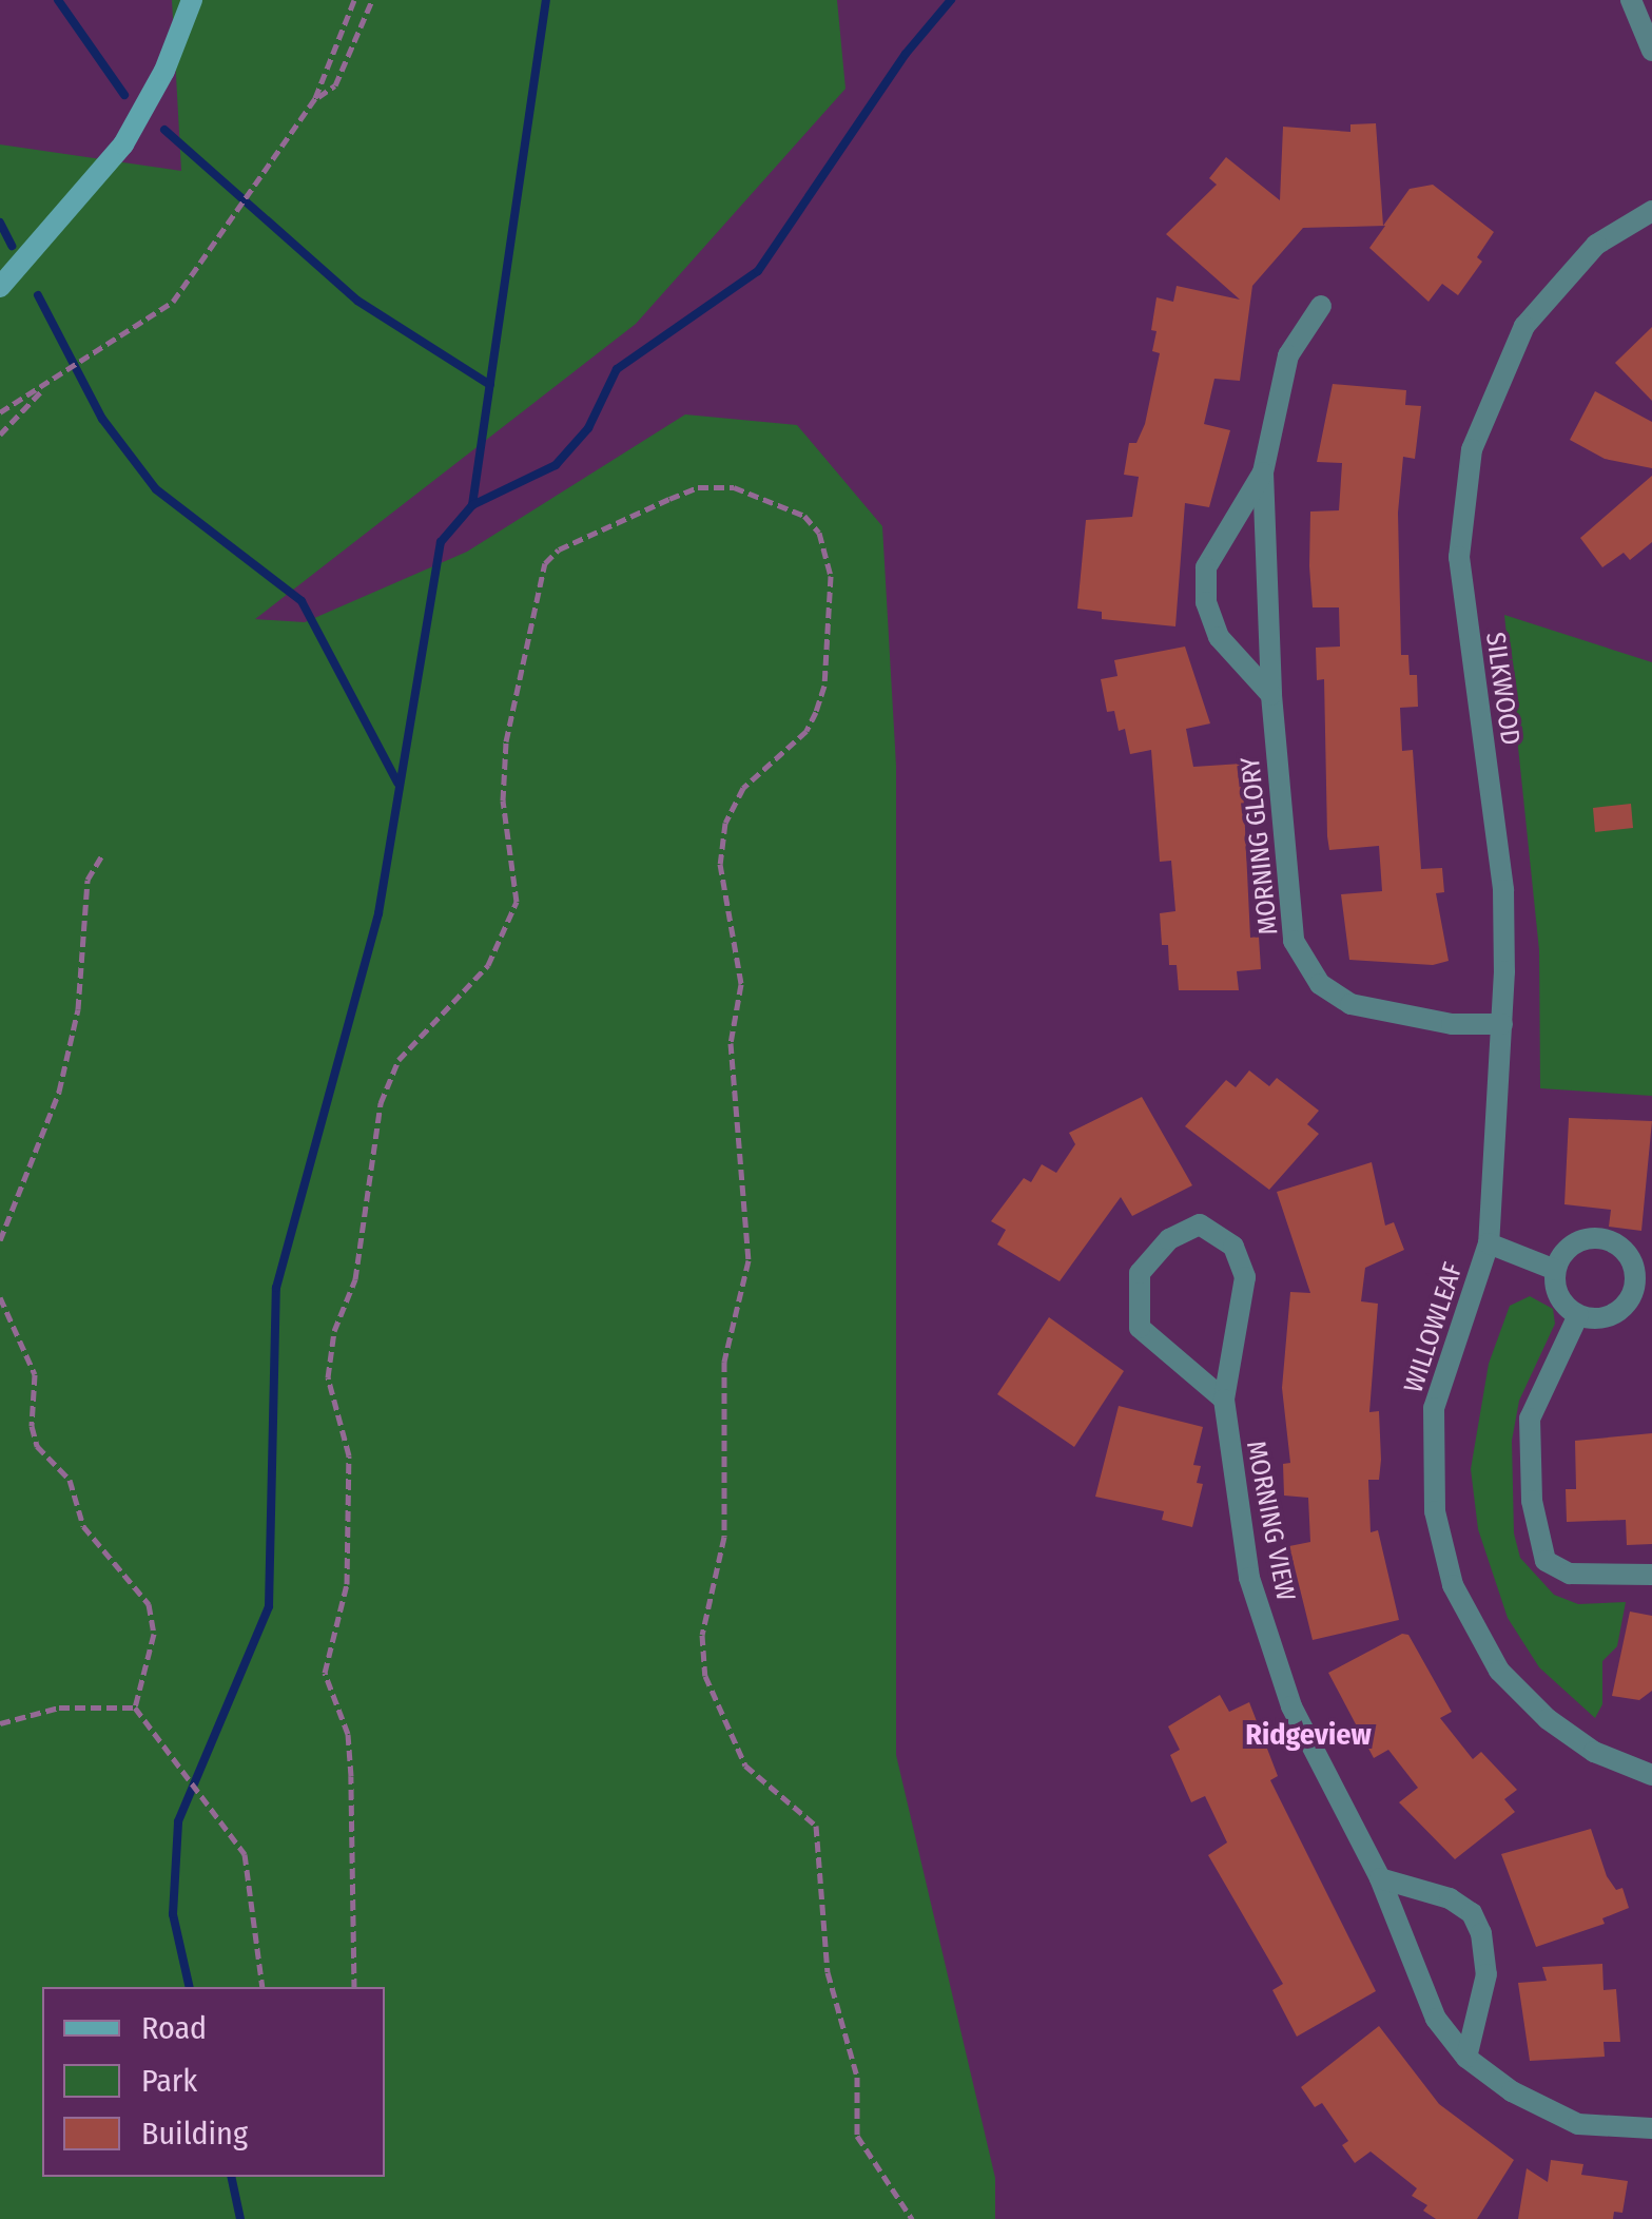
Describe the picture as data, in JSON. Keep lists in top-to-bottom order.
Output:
{
  "streets": {
    "street": [
      "SILKWOOD",
      "MORNING GLORY",
      "WILLOWLEAF",
      "MORNING VIEW"
    ]
  },
  "crossings": [
    ["SILKWOOD", "MORNING GLORY"],
    ["SILKWOOD", "WILLOWLEAF"]
  ],
  "districts": ["Ridgeview"],
  "legend": ["Road", "Park", "Building"]
}
